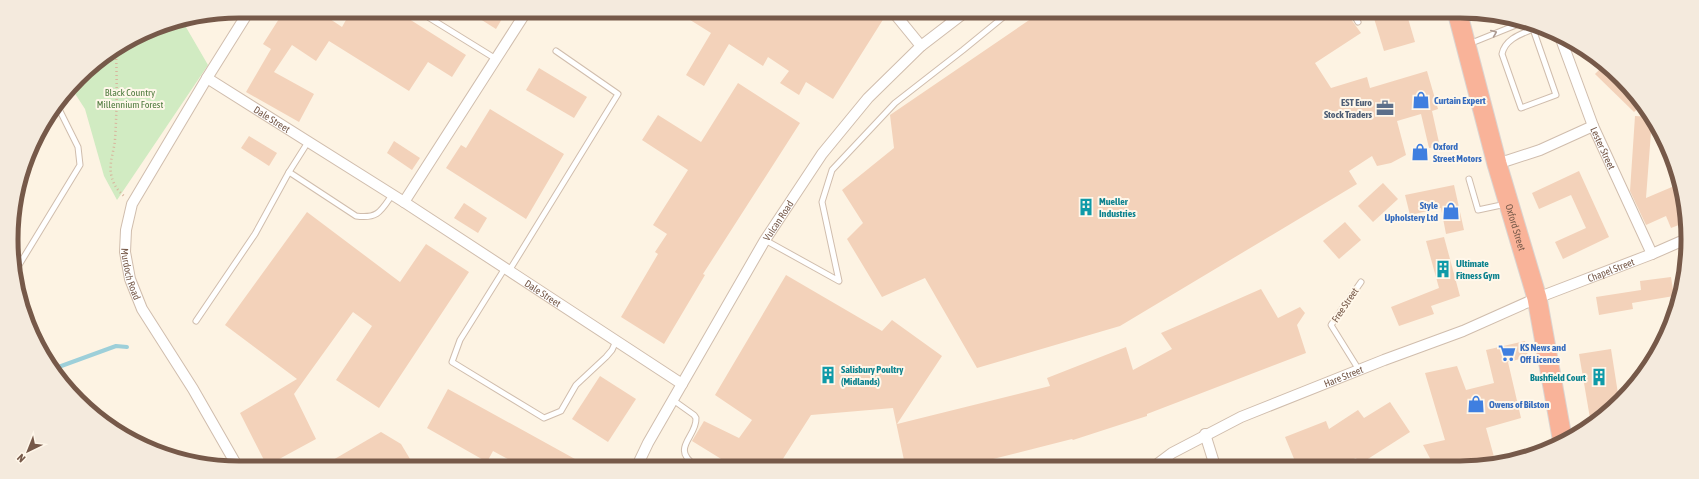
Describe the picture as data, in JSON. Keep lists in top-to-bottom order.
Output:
{
  "streets": {
    "highway": ["Oxford Street"],
    "street": [
      "Dale Street",
      "Lester Street",
      "Vulcan Road",
      "Chapel Street",
      "Murdoch Road",
      "Hare Street"
    ],
    "lane": ["Free Street"]
  },
  "crossings": [
    ["Dale Street", "Vulcan Road"],
    ["Dale Street", "Murdoch Road"],
    ["Lester Street", "Chapel Street"],
    ["Oxford Street", "Chapel Street"],
    ["Oxford Street", "Hare Street"],
    ["Chapel Street", "Hare Street"],
    ["Free Street", "Hare Street"]
  ],
  "parks": ["Black Country Millennium Forest"],
  "places": {
    "shop": [
      "Curtain Expert",
      "Oxford Street Motors",
      "Style Upholstery Ltd",
      "Owens of Bilston"
    ],
    "office": ["EST Euro Stock Traders"],
    "building": [
      "Mueller Industries",
      "Ultimate Fitness Gym",
      "Salisbury Poultry (Midlands)",
      "Bushfield Court"
    ],
    "supermarket": ["KS News and Off Licence"]
  },
  "north": "bottom left"
}
